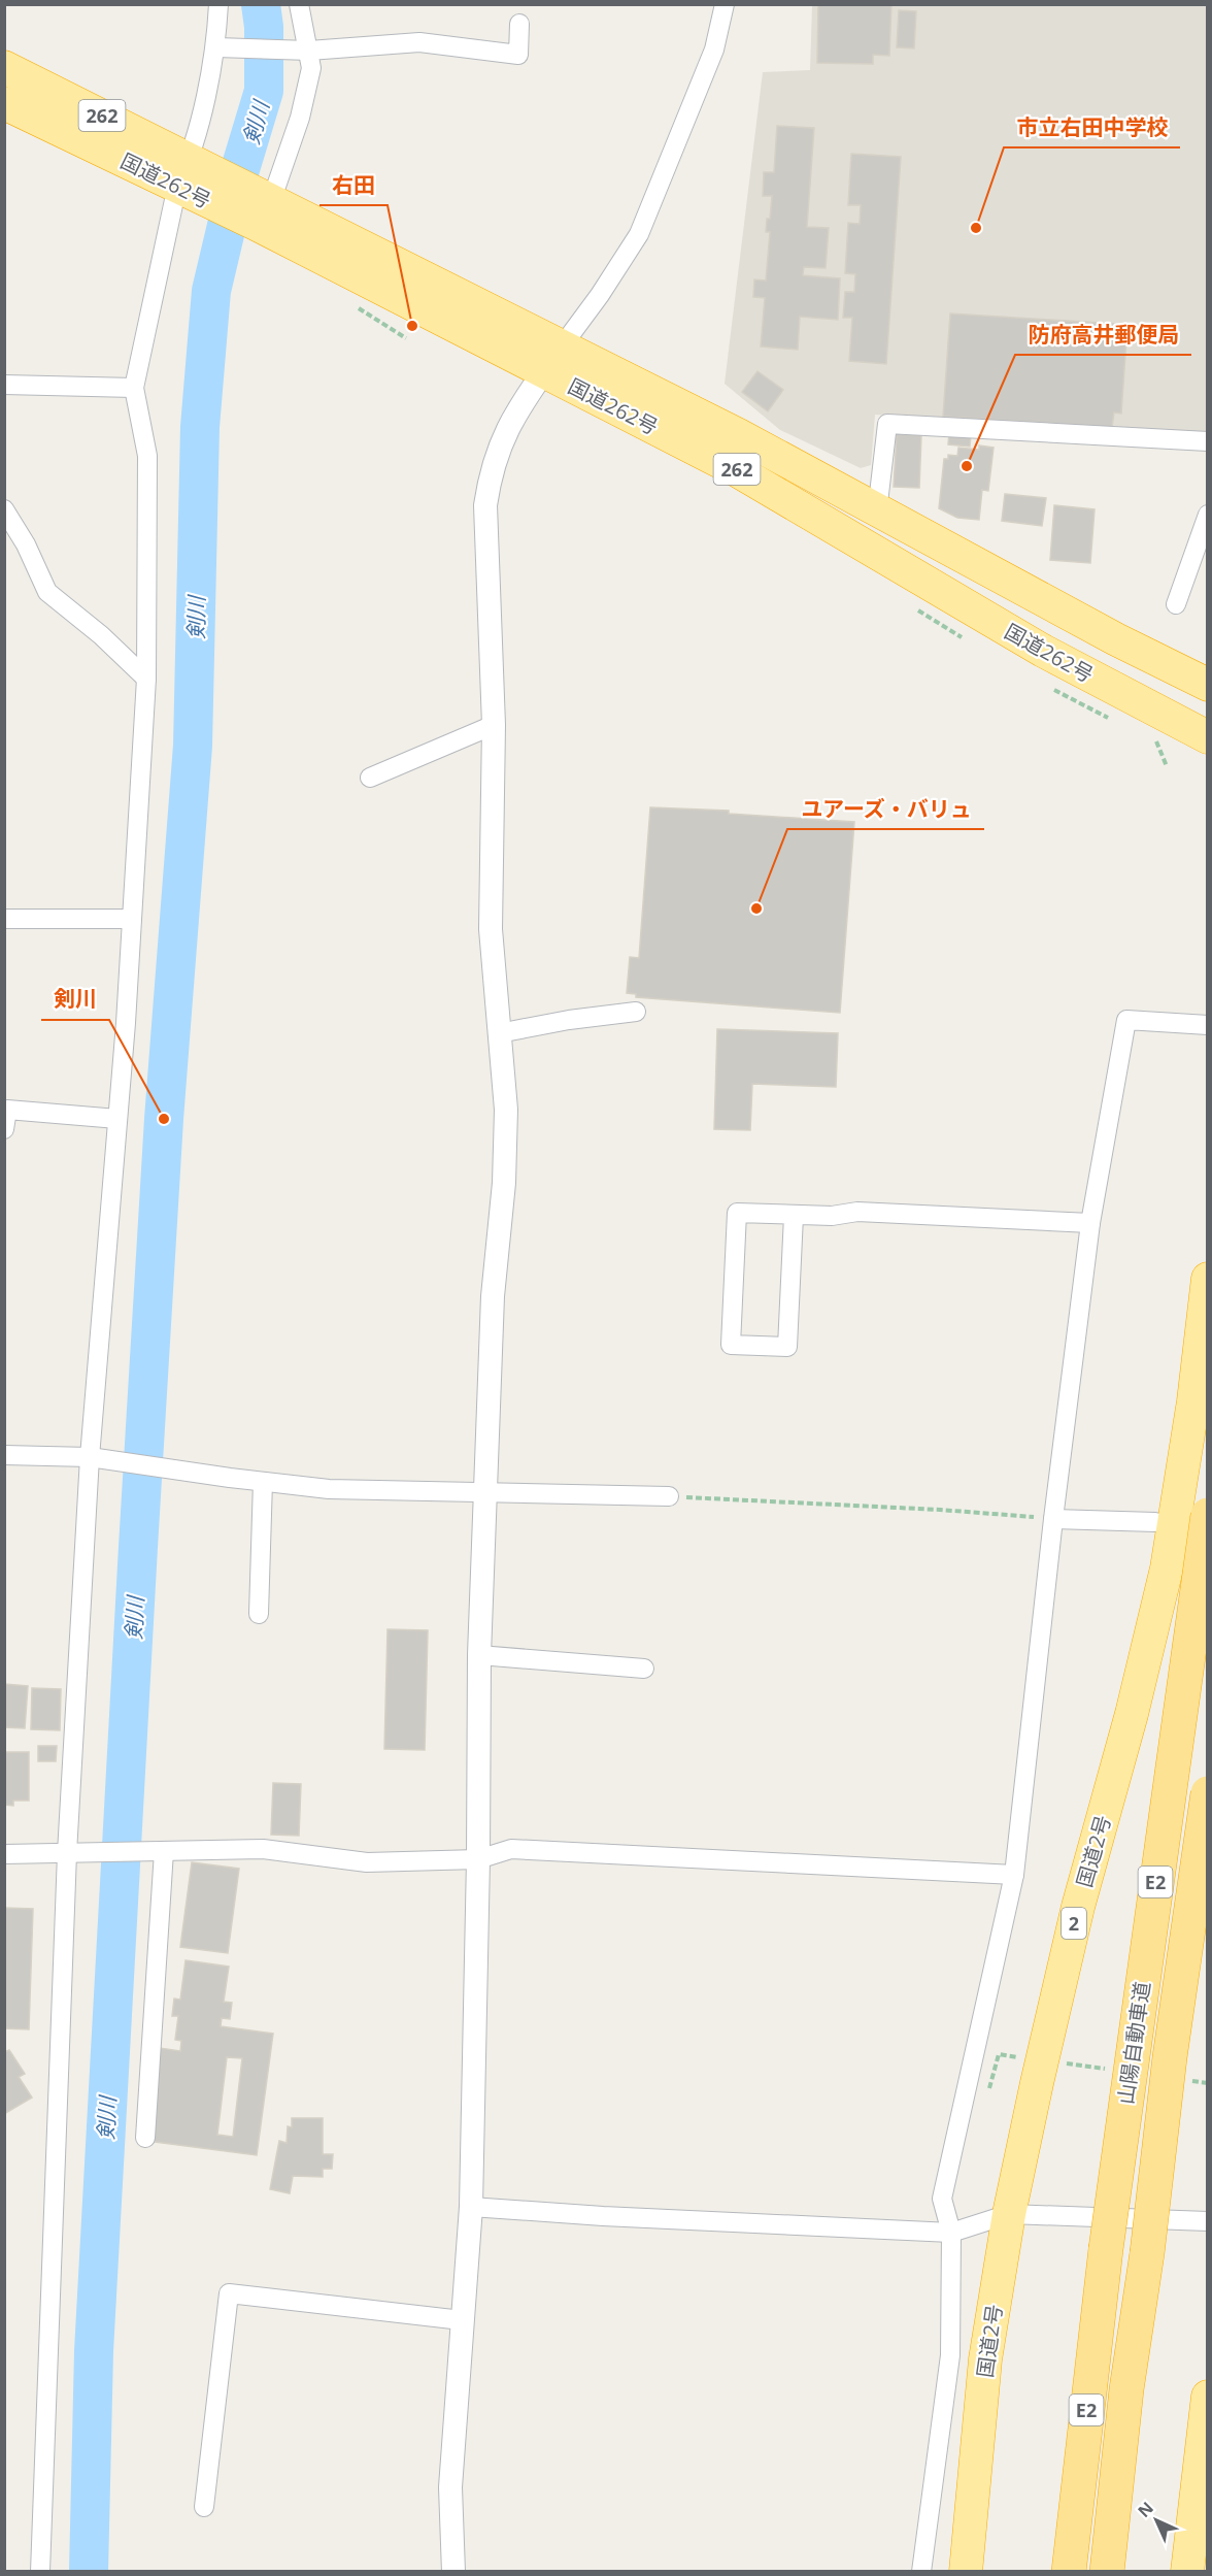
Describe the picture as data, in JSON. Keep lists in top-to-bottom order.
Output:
{
  "streets": {
    "highway": [
      "262",
      "国道262号",
      "国道2号",
      "E2",
      "2",
      "山陽自動車道"
    ]
  },
  "water": ["剣川"],
  "places": [
    "市立右田中学校",
    "右田",
    "防府高井郵便局",
    "ユアーズ・バリュ",
    "剣川"
  ],
  "north": "top left"
}
